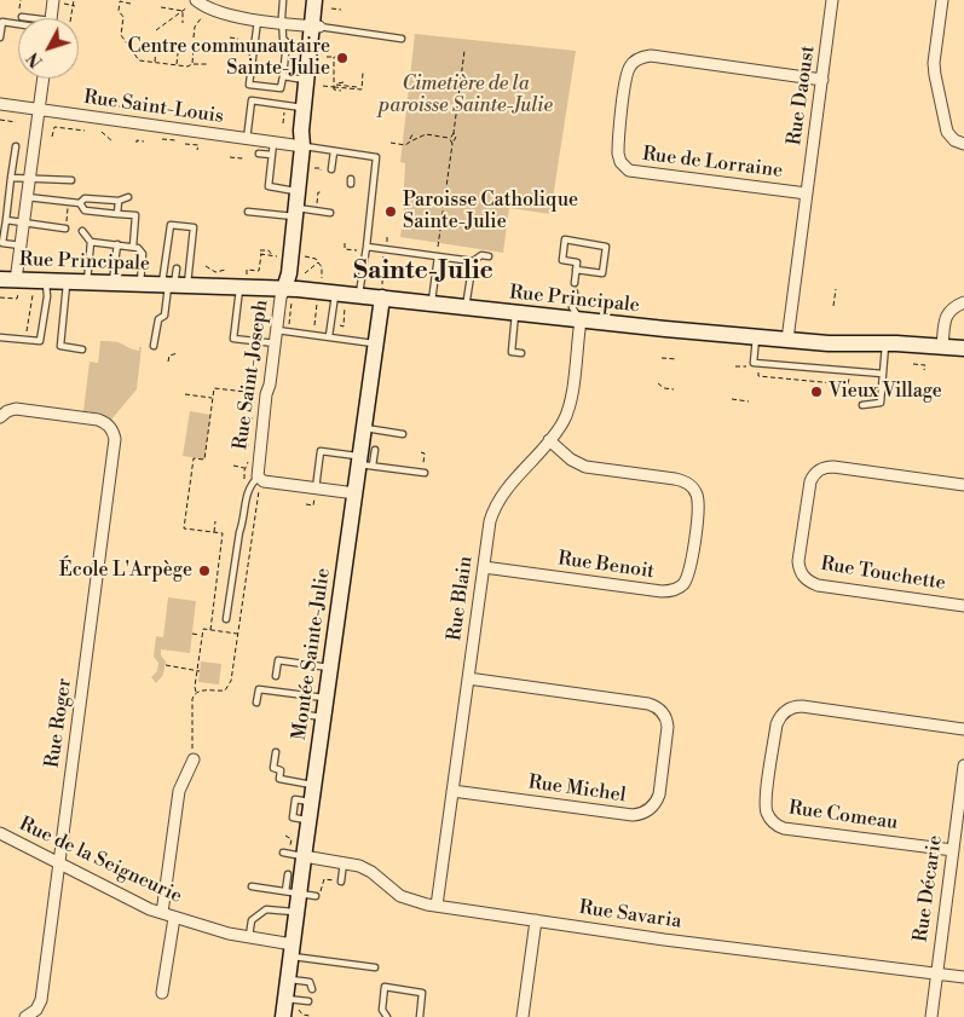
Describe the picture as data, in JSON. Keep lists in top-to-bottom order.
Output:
{
  "streets": {
    "street": [
      "Rue Daoust",
      "Rue Saint-Louis",
      "Rue de Lorraine",
      "Rue Principale",
      "Rue Saint-Joseph",
      "Rue Benoit",
      "Rue Touchette",
      "Rue Blain",
      "Montée Sainte-Julie",
      "Rue Roger",
      "Rue Michel",
      "Rue Comeau",
      "Rue de la Seigneurie",
      "Rue Décarie",
      "Rue Savaria"
    ]
  },
  "crossings": [
    ["Rue Daoust", "Rue de Lorraine"],
    ["Rue Daoust", "Rue Principale"],
    ["Rue Principale", "Rue Saint-Joseph"],
    ["Rue Principale", "Rue Blain"],
    ["Rue Principale", "Montée Sainte-Julie"],
    ["Rue Saint-Joseph", "Montée Sainte-Julie"],
    ["Rue Benoit", "Rue Blain"],
    ["Rue Blain", "Rue Michel"],
    ["Rue Blain", "Rue Savaria"],
    ["Montée Sainte-Julie", "Rue de la Seigneurie"],
    ["Montée Sainte-Julie", "Rue Savaria"],
    ["Rue Roger", "Rue de la Seigneurie"],
    ["Rue Comeau", "Rue Décarie"],
    ["Rue Décarie", "Rue Savaria"]
  ],
  "districts": ["Sainte-Julie"],
  "parks": ["Cimetière de la paroisse Sainte-Julie"],
  "places": [
    "Centre communautaire Sainte-Julie",
    "Paroisse Catholique Sainte-Julie",
    "Vieux Village",
    "École L'Arpège"
  ],
  "north": "bottom left"
}
